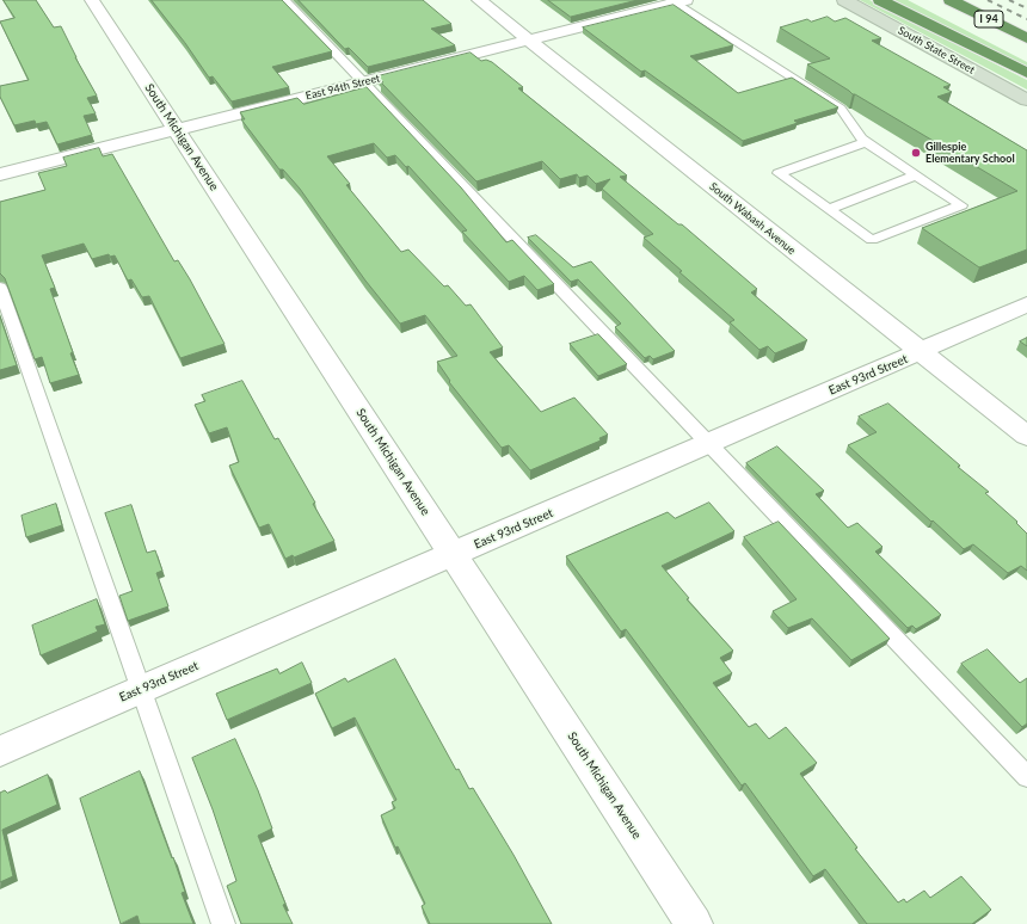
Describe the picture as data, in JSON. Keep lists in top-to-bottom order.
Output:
{
  "streets": {
    "highway": ["I 94"],
    "main road": ["South State Street"],
    "street": [
      "East 94th Street",
      "South Michigan Avenue",
      "South Wabash Avenue",
      "East 93rd Street"
    ]
  },
  "crossings": [
    ["East 94th Street", "South Michigan Avenue"],
    ["East 94th Street", "South Wabash Avenue"],
    ["South Michigan Avenue", "East 93rd Street"],
    ["South Wabash Avenue", "East 93rd Street"]
  ],
  "places": ["Gillespie Elementary School"]
}
